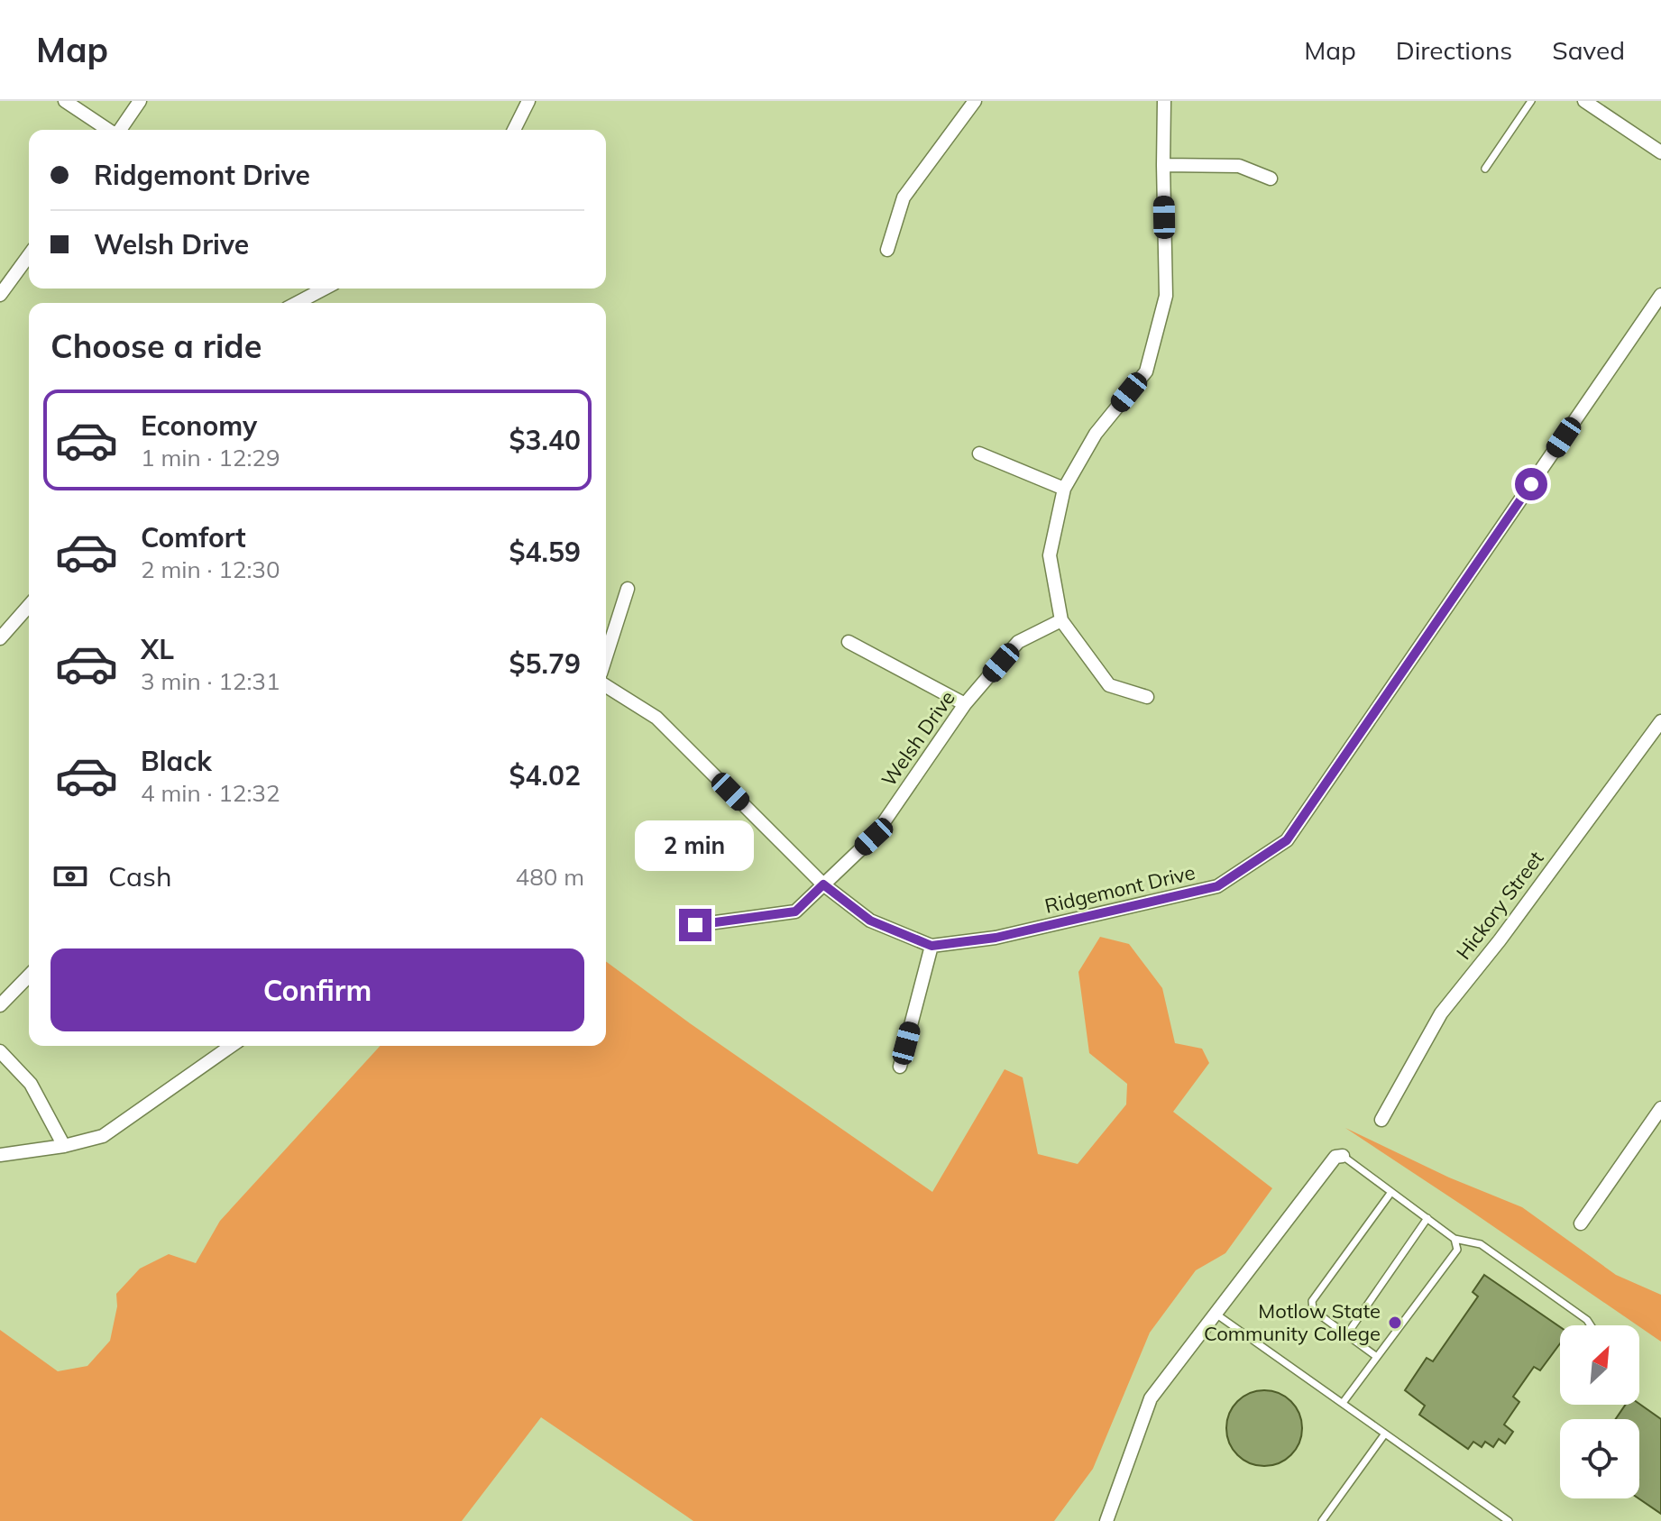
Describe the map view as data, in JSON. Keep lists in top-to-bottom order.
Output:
{
  "streets": {
    "street": ["Welsh Drive", "Ridgemont Drive", "Hickory Street"]
  },
  "crossings": [
    ["Welsh Drive", "Ridgemont Drive"]
  ],
  "places": ["Motlow State Community College"],
  "north": "top right",
  "page": {
    "header": "Map",
    "nav": ["Map", "Directions", "Saved"],
    "banner": ["Ridgemont Drive", "Welsh Drive"],
    "heading": "Choose a ride",
    "list": [
      {
        "name": "Economy",
        "note": "1 min · 12:29",
        "value": "$3.40"
      },
      {
        "name": "Comfort",
        "note": "2 min · 12:30",
        "value": "$4.59"
      },
      {
        "name": "XL",
        "note": "3 min · 12:31",
        "value": "$5.79"
      },
      {
        "name": "Black",
        "note": "4 min · 12:32",
        "value": "$4.02"
      }
    ],
    "bubble": "2 min",
    "pay": ["Cash", "480 m"],
    "buttons": "Confirm"
  }
}
